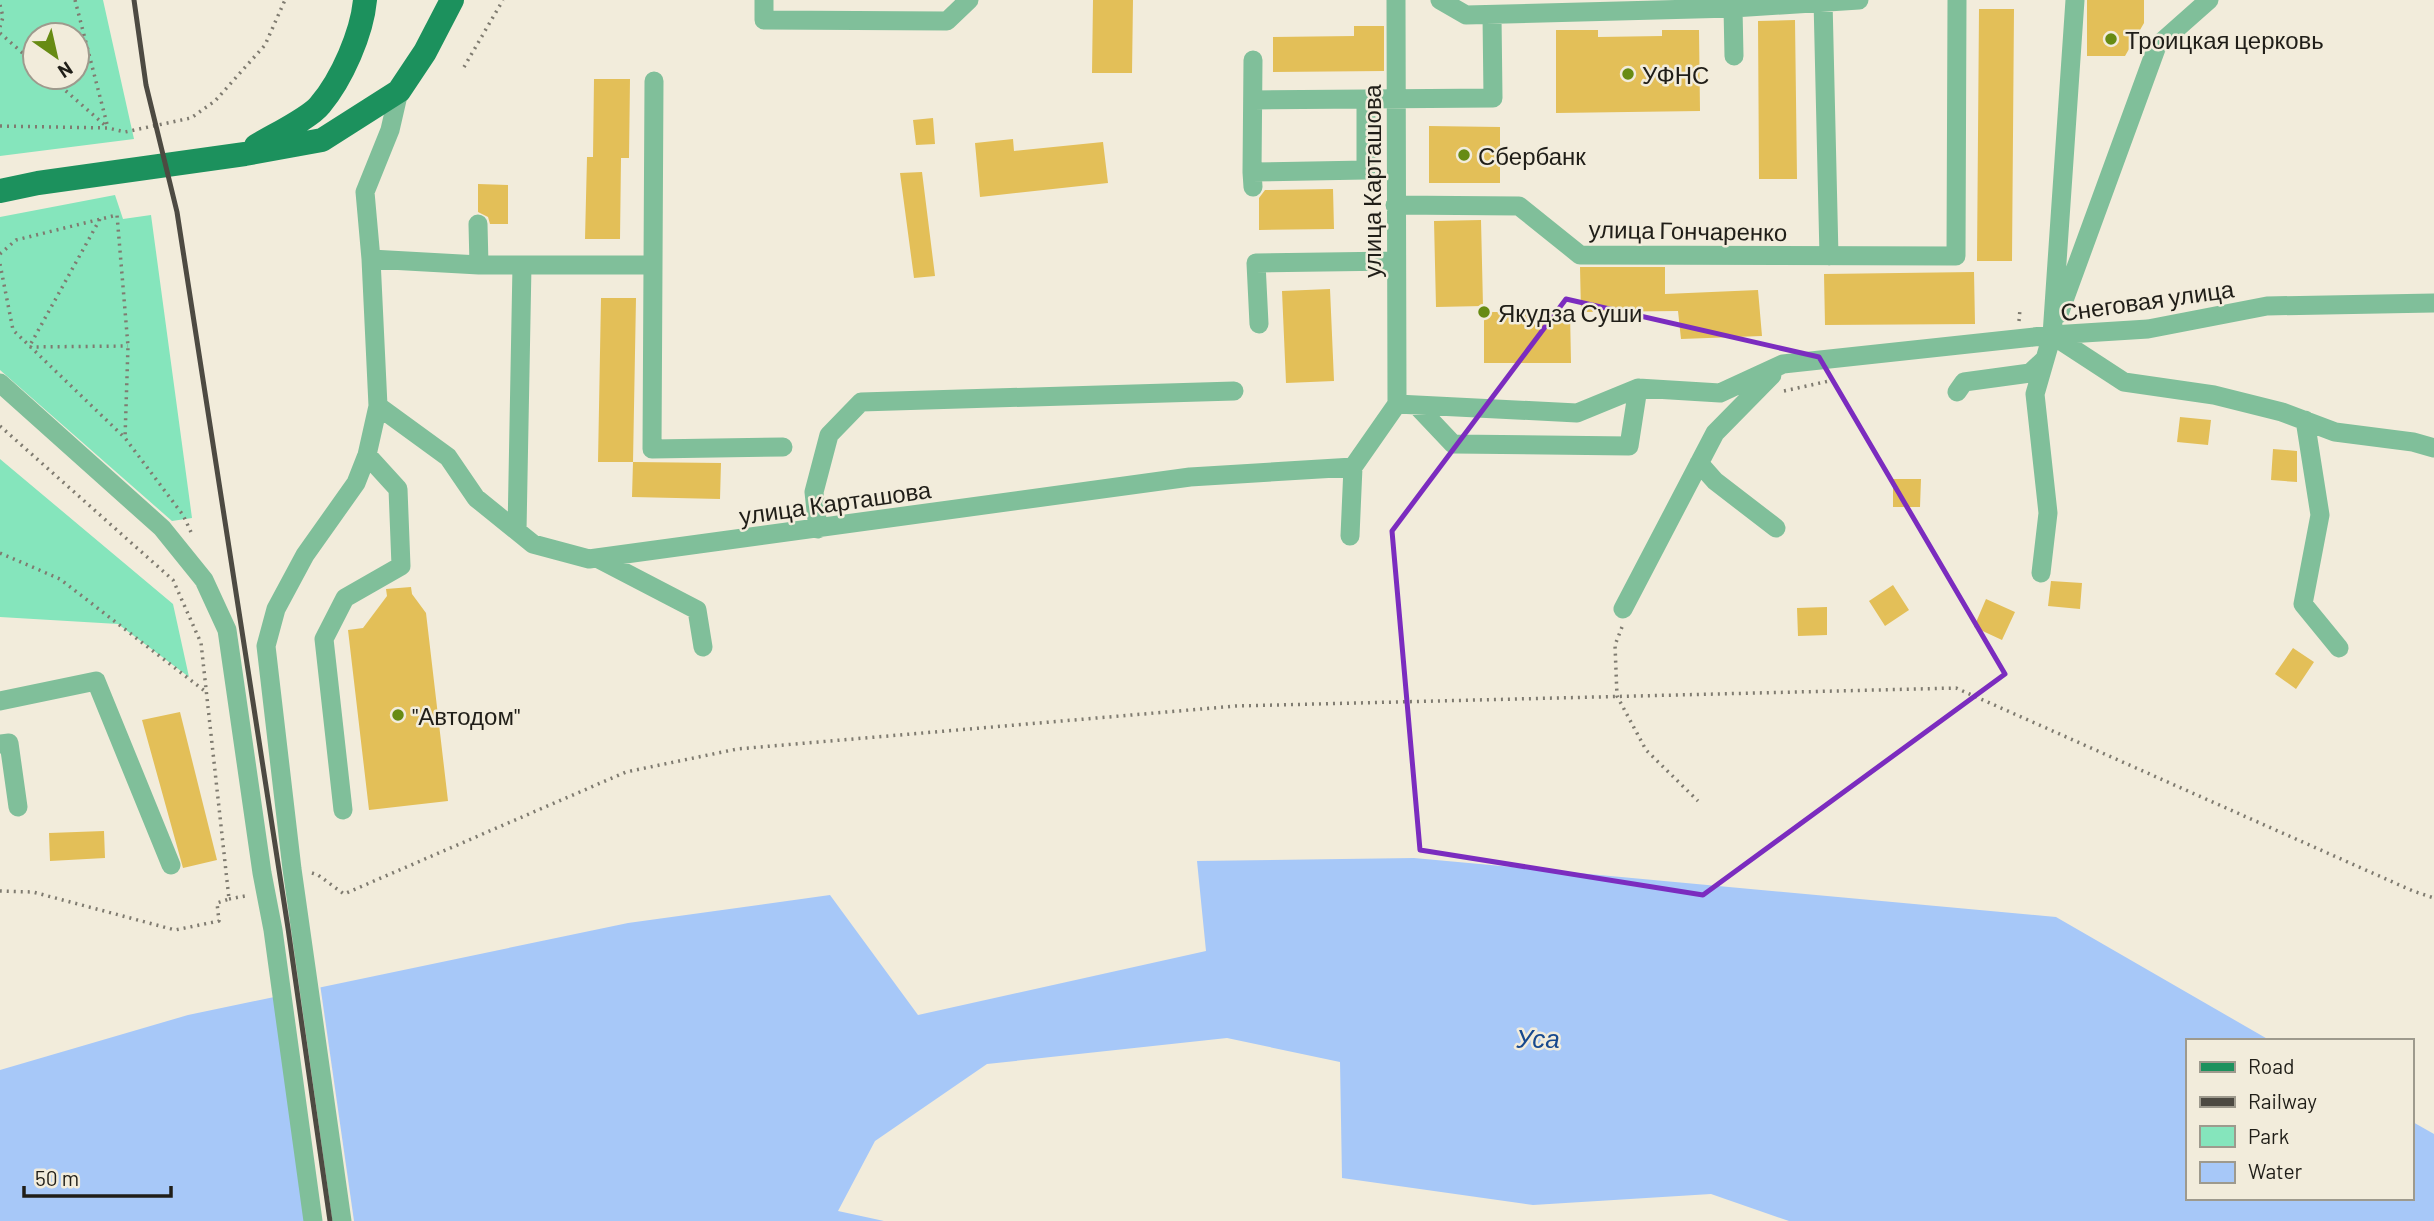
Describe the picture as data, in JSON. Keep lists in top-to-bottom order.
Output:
{
  "streets": {
    "street": ["улица Карташова", "улица Гончаренко", "Снеговая улица"]
  },
  "crossings": [
    ["улица Карташова", "улица Гончаренко"]
  ],
  "water": ["Уса"],
  "places": [
    "Троицкая церковь",
    "УФНС",
    "Сбербанк",
    "Якудза Суши",
    "\"Автодом\""
  ],
  "legend": [
    "Road",
    "Railway",
    "Park",
    "Water"
  ],
  "scale_bar": "50 m",
  "north": "bottom right"
}
